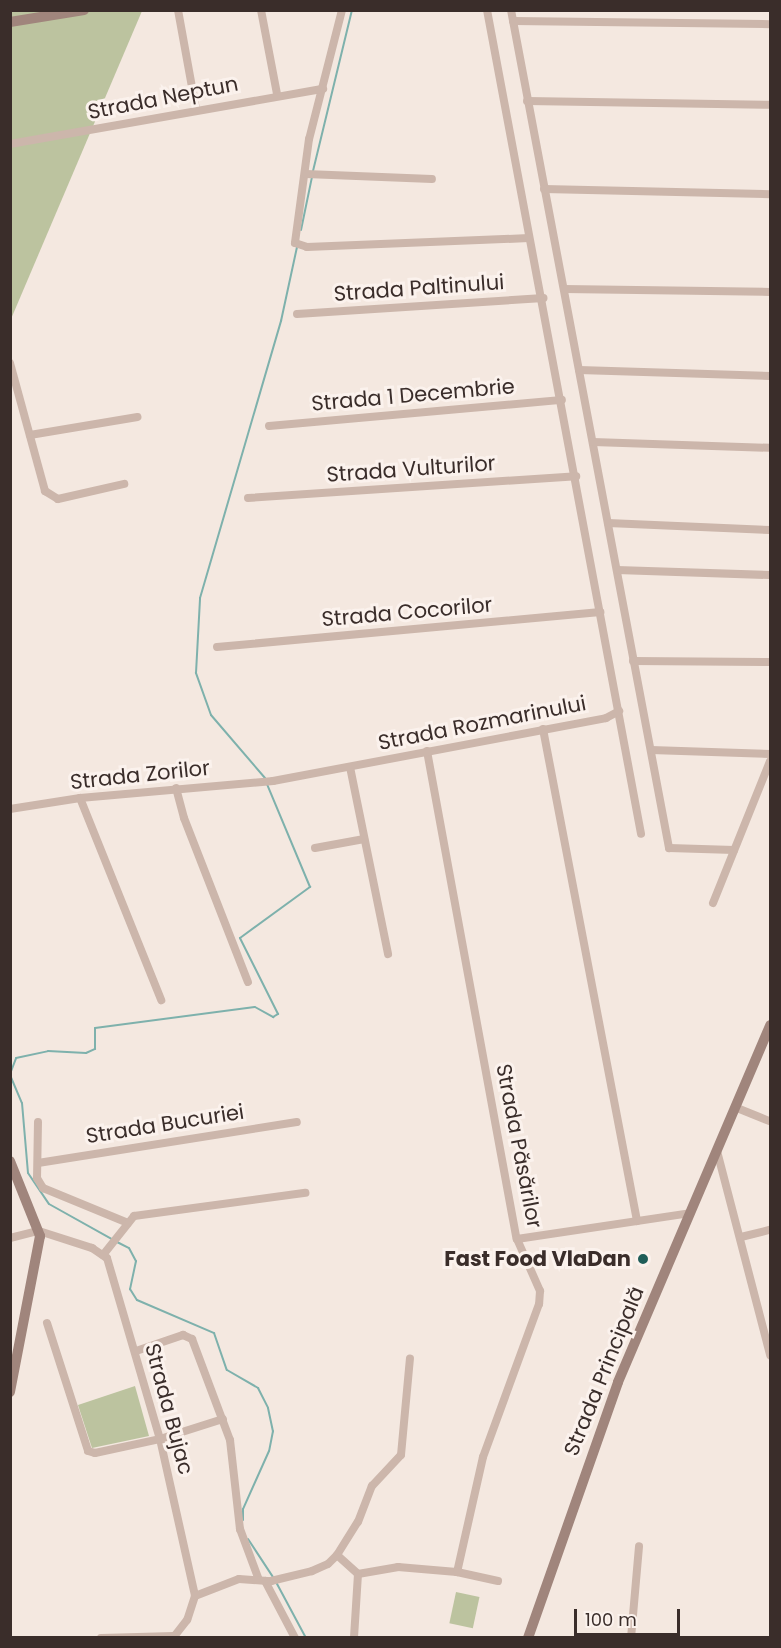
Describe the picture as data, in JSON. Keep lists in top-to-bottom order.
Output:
{
  "streets": {
    "main road": ["Strada Principală"],
    "street": [
      "Strada Neptun",
      "Strada Paltinului",
      "Strada 1 Decembrie",
      "Strada Vulturilor",
      "Strada Cocorilor",
      "Strada Rozmarinului",
      "Strada Zorilor",
      "Strada Bucuriei",
      "Strada Păsărilor",
      "Strada Bujac"
    ]
  },
  "crossings": [
    ["Strada Rozmarinului", "Strada Zorilor"],
    ["Strada Rozmarinului", "Strada Păsărilor"]
  ],
  "places": ["Fast Food VlaDan"],
  "scale_bar": "100 m"
}
